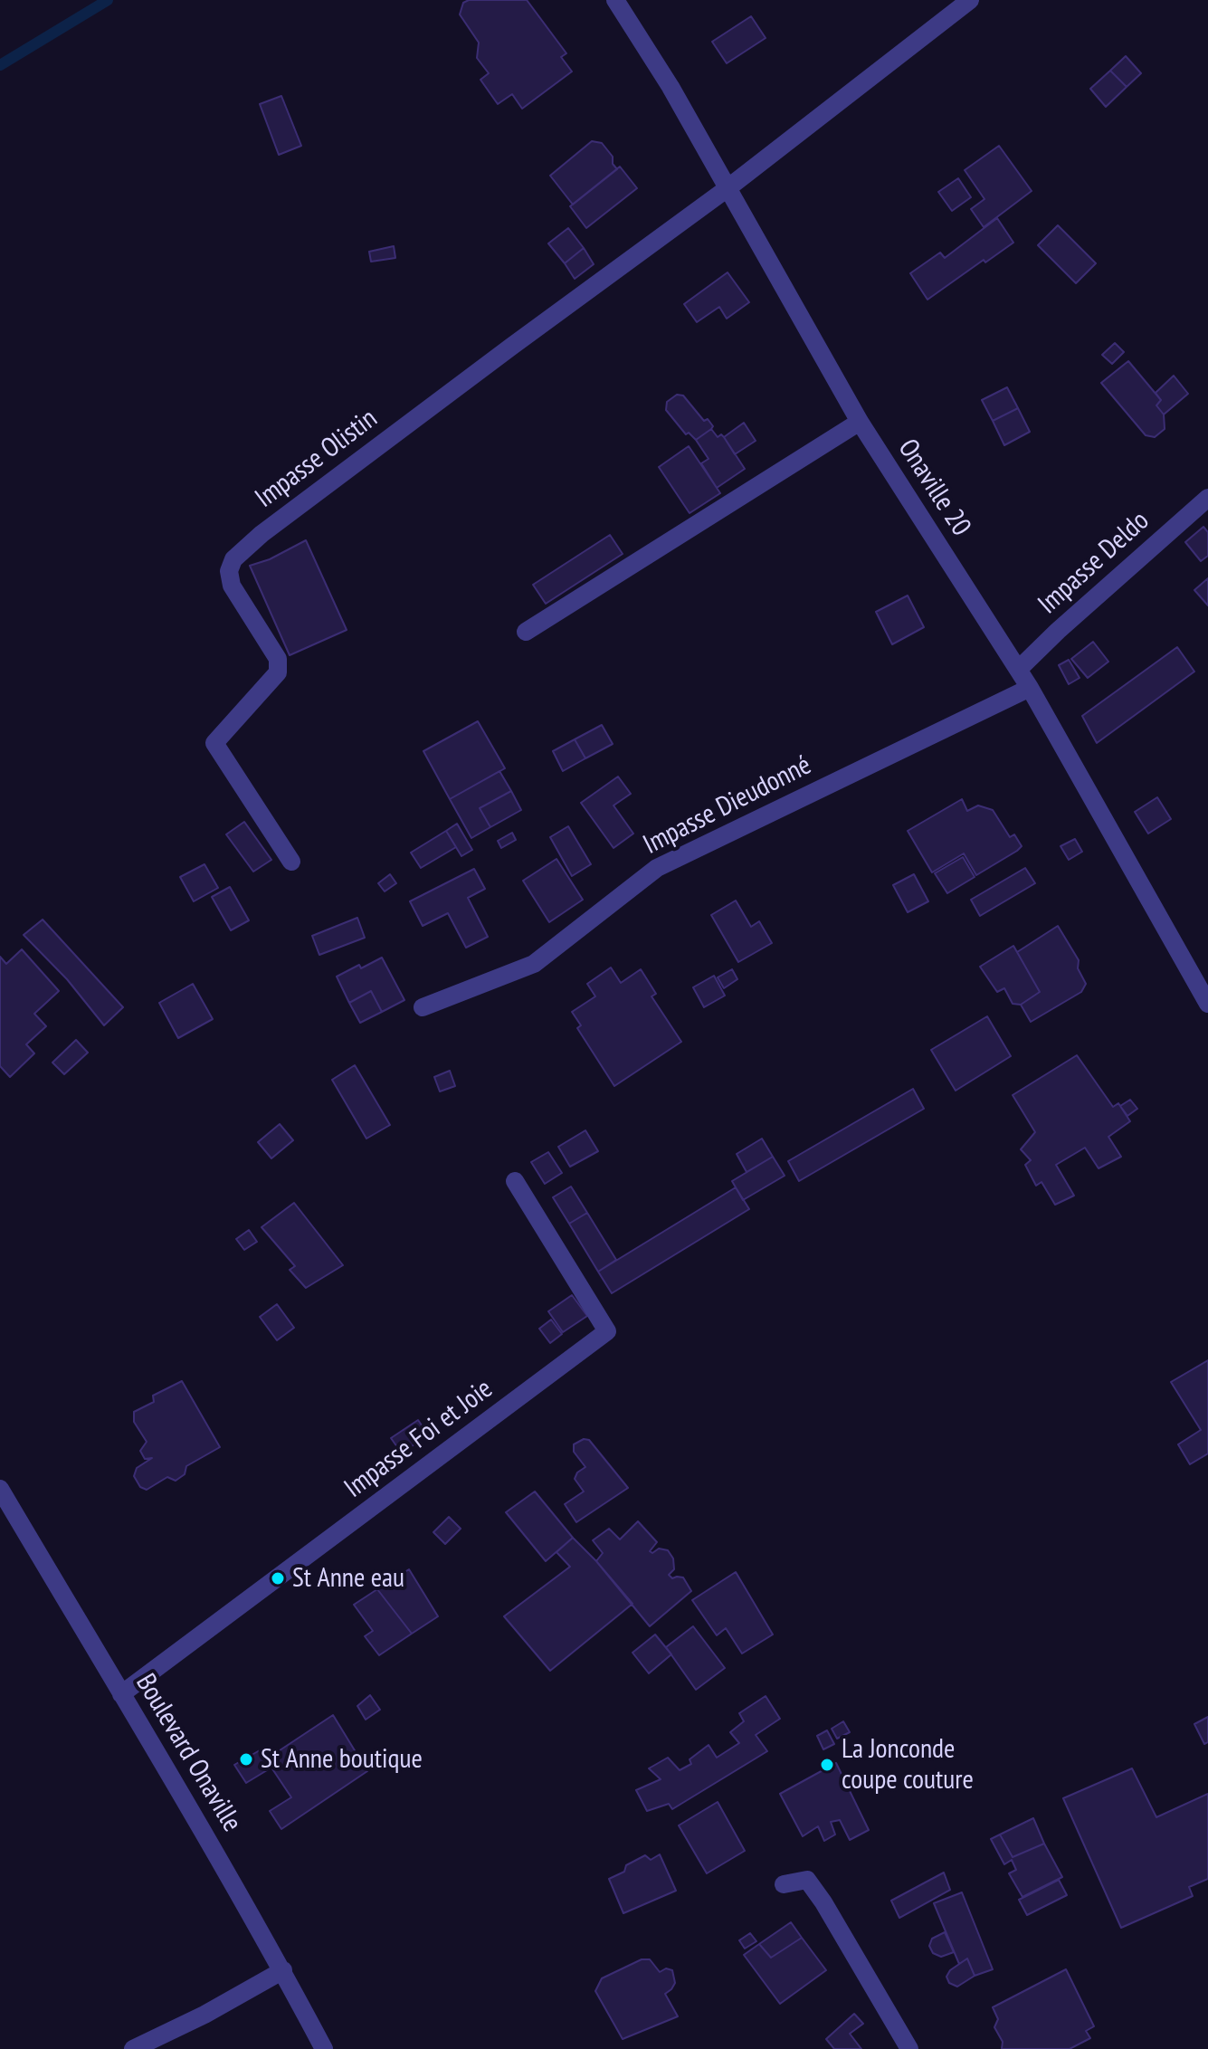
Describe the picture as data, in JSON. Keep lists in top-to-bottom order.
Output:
{
  "streets": {
    "street": [
      "Impasse Olistin",
      "Onaville 20",
      "Impasse Deldo",
      "Impasse Dieudonné",
      "Impasse Foi et Joie",
      "Boulevard Onaville"
    ]
  },
  "crossings": [
    ["Impasse Olistin", "Onaville 20"],
    ["Onaville 20", "Impasse Deldo"],
    ["Onaville 20", "Impasse Dieudonné"],
    ["Impasse Foi et Joie", "Boulevard Onaville"]
  ],
  "places": ["St Anne eau", "St Anne boutique", "La Jonconde coupe couture"]
}
